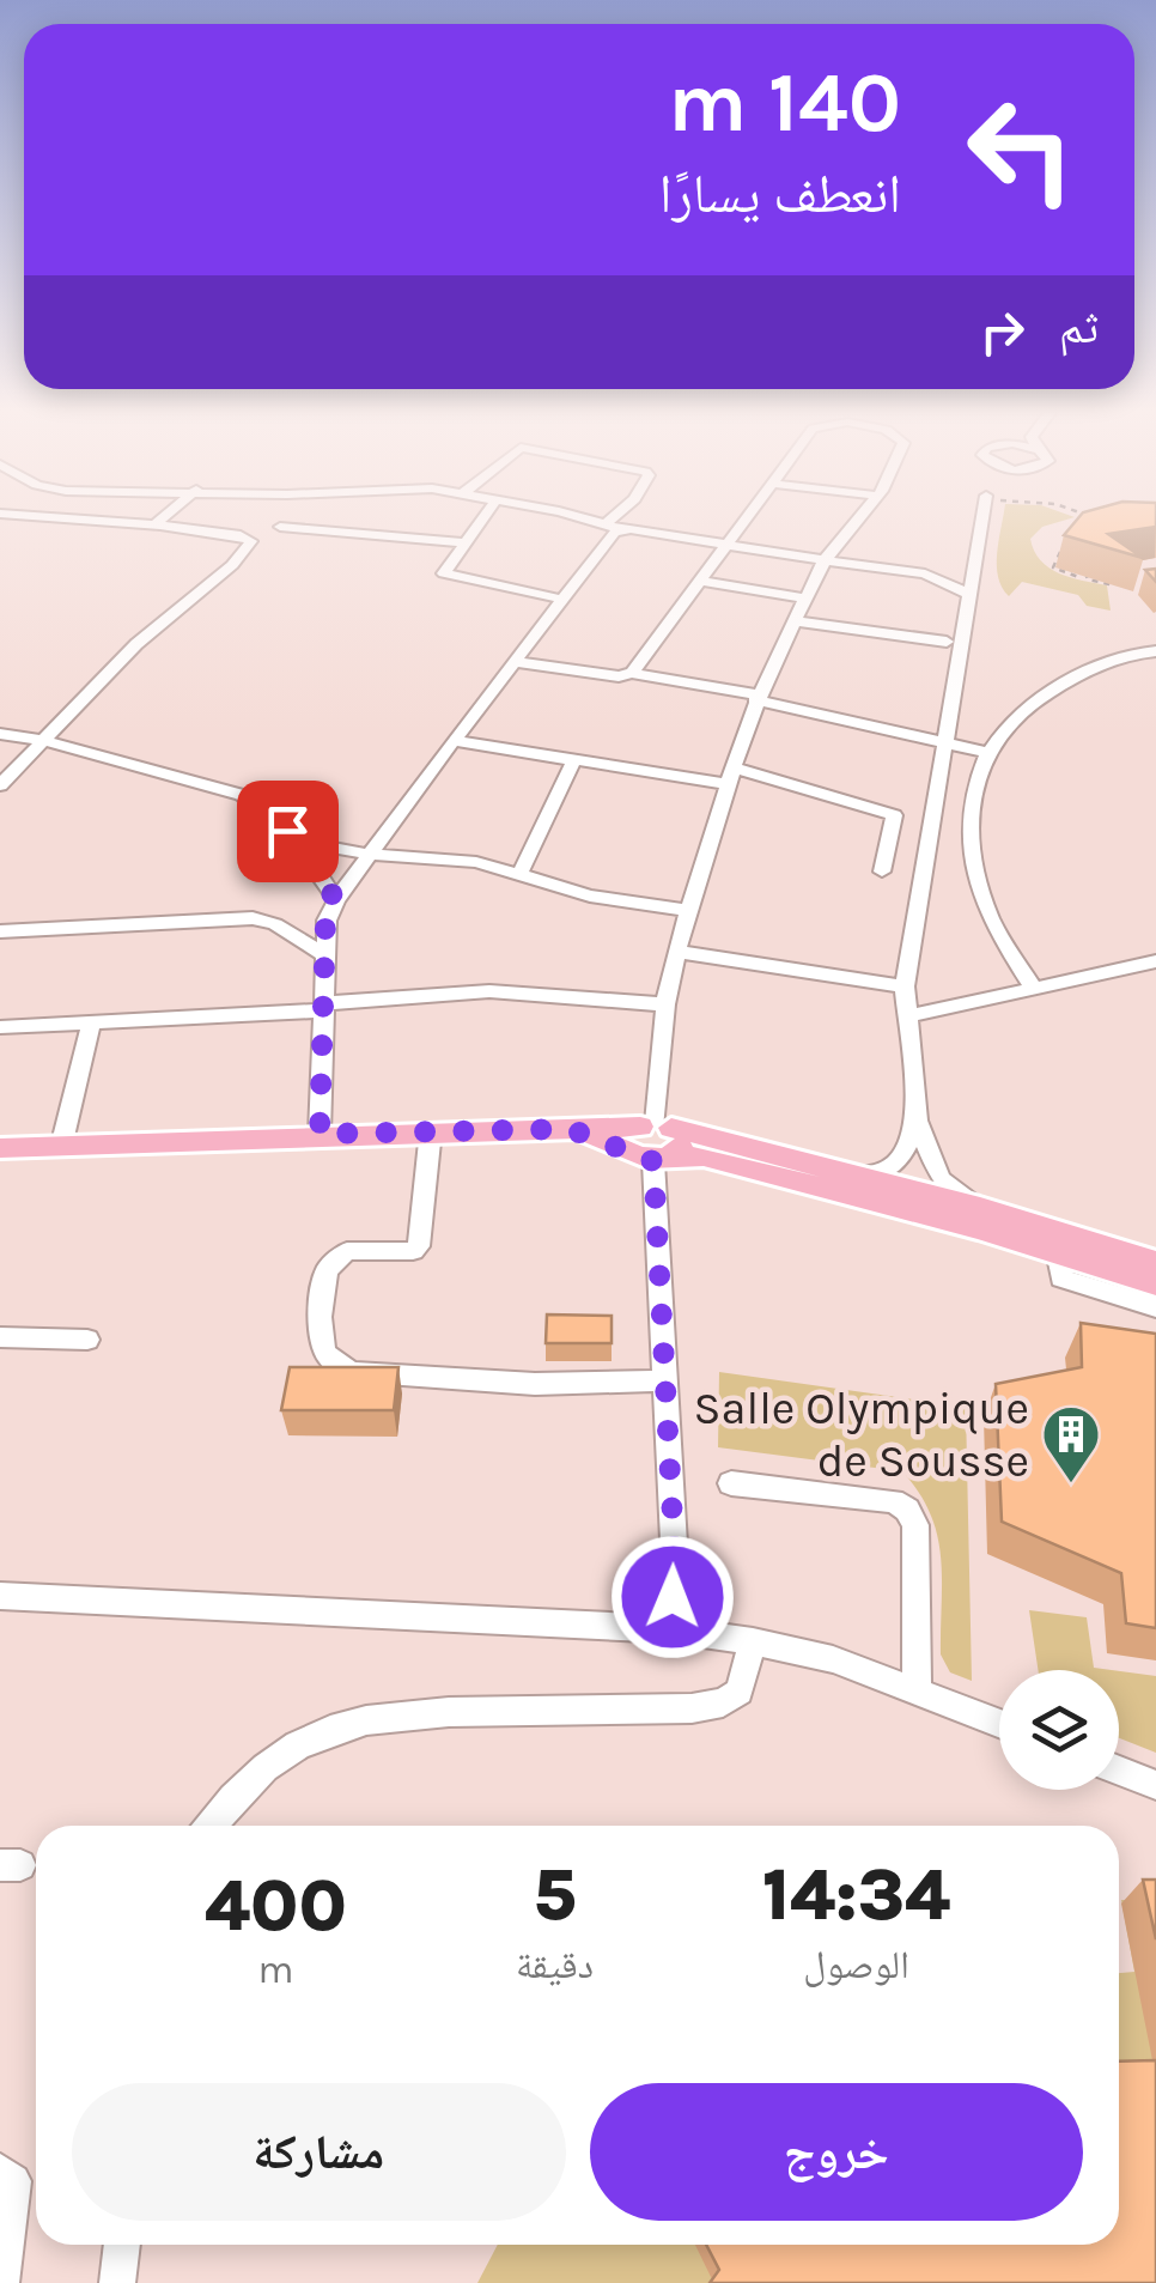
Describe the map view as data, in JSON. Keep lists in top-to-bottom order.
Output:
{
  "places": {
    "building": ["Salle Olympique de Sousse"]
  },
  "page": {
    "turn": ["140 m", "انعطف يسارًا"],
    "then": "ثم",
    "eta": [
      "14:34",
      "الوصول",
      "5",
      "دقيقة",
      "400",
      "m"
    ],
    "buttons": ["خروج", "مشاركة"]
  }
}
